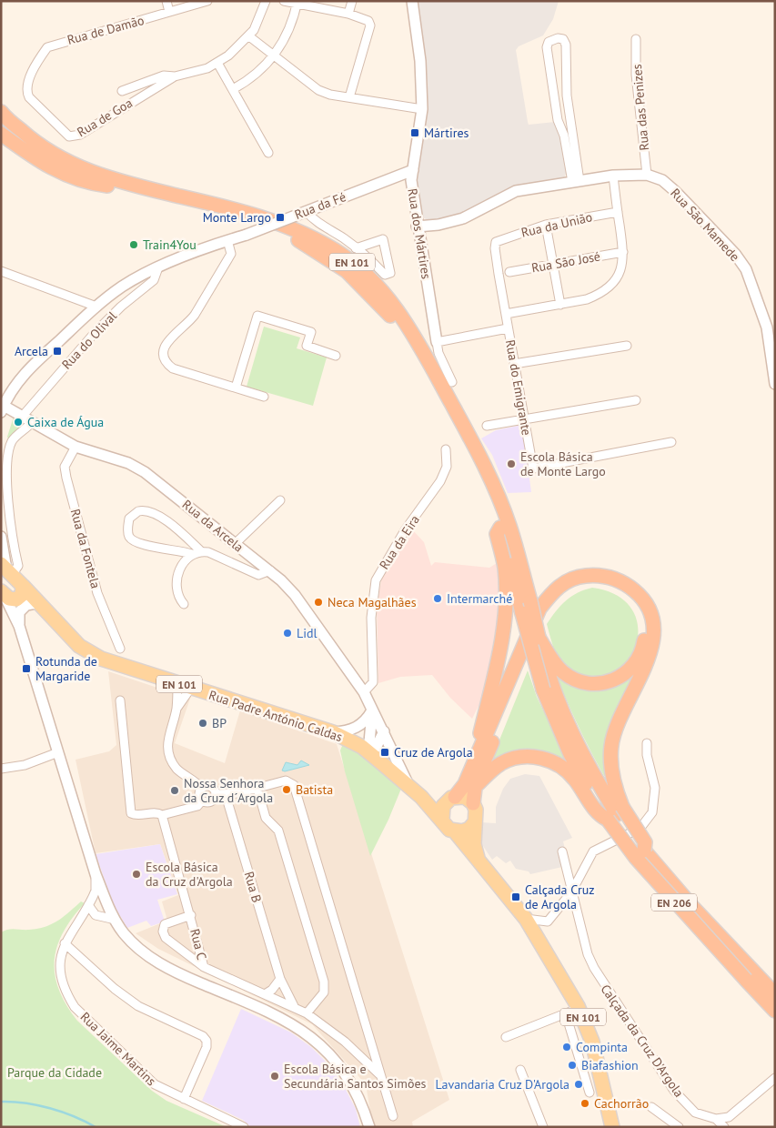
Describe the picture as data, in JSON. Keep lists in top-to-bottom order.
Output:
{
  "streets": {
    "highway": ["EN 101", "EN 206"],
    "main road": ["Rua Padre António Caldas"],
    "street": [
      "Rua de Damão",
      "Rua das Penizes",
      "Rua de Goa",
      "Rua da Fé",
      "Rua da União",
      "Rua São Mamede",
      "Rua dos Mártires",
      "Rua São José",
      "Rua do Olival",
      "Rua do Emigrante",
      "Rua da Arcela",
      "Rua da Eira",
      "Rua da Fontela",
      "Rua B",
      "Rua C",
      "Calçada da Cruz D'Argola",
      "Rua Jaime Martins"
    ]
  },
  "crossings": [
    ["Rua de Damão", "Rua de Goa"],
    ["Rua das Penizes", "Rua São Mamede"],
    ["Rua da Fé", "Rua dos Mártires"],
    ["Rua da Fé", "Rua do Olival"],
    ["Rua da Fé", "Rua da Arcela"],
    ["Rua da União", "Rua do Emigrante"],
    ["Rua São Mamede", "Rua dos Mártires"],
    ["EN 101", "Rua da Arcela"],
    ["EN 101", "Rua Padre António Caldas"],
    ["EN 101", "EN 206"],
    ["Rua do Olival", "Rua da Arcela"],
    ["Rua da Arcela", "Rua da Eira"],
    ["Rua da Arcela", "Rua da Fontela"],
    ["Rua B", "Rua C"]
  ],
  "parks": ["Parque da Cidade"],
  "places": {
    "transit": [
      "Mártires",
      "Monte Largo",
      "Arcela",
      "Rotunda de Margaride",
      "Cruz de Argola",
      "Calçada Cruz de Argola"
    ],
    "other": [
      "Train4You",
      "Caixa de Água",
      "Escola Básica de Monte Largo",
      "Intermarché",
      "Neca Magalhães",
      "Lidl",
      "BP",
      "Batista",
      "Nossa Senhora da Cruz d´Argola",
      "Escola Básica da Cruz d'Argola",
      "Compinta",
      "Biafashion",
      "Escola Básica e Secundária Santos Simões",
      "Lavandaria Cruz D'Argola",
      "Cachorrão"
    ]
  }
}
